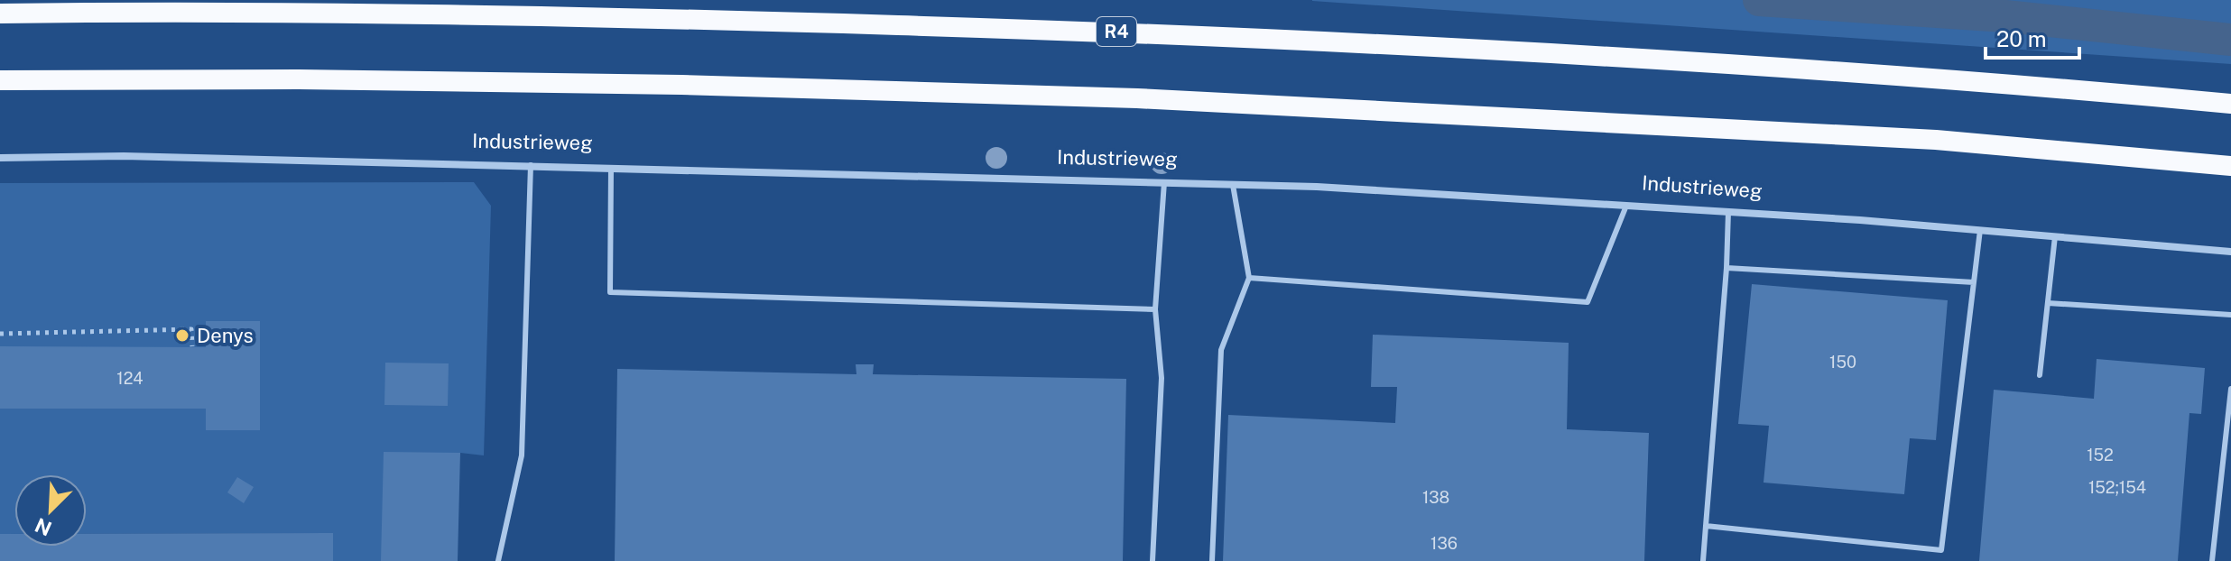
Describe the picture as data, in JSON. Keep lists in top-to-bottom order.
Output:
{
  "streets": {
    "highway": ["R4"],
    "street": ["Industrieweg"]
  },
  "places": ["Denys"],
  "house_numbers": [
    "150",
    "124",
    "152",
    "152;154",
    "138",
    "136"
  ],
  "scale_bar": "20 m",
  "north": "bottom left"
}
